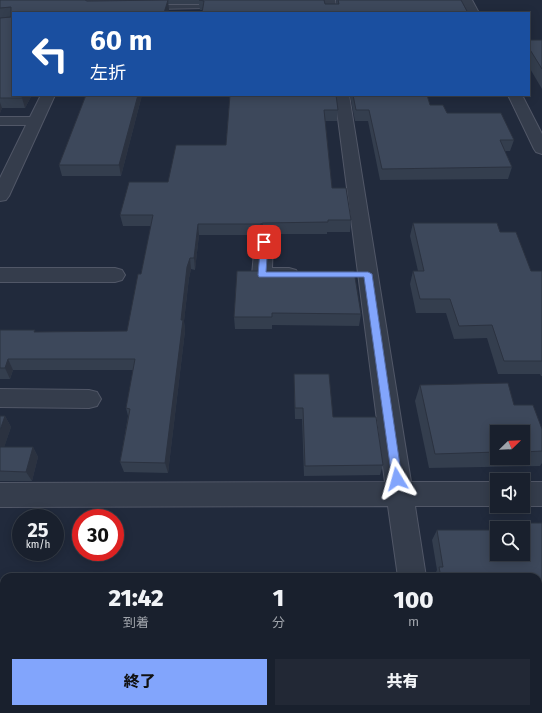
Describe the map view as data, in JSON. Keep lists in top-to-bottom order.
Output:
{
  "north": "top right",
  "page": {
    "turn": ["60 m", "左折"],
    "speed": "25 km/h",
    "limit": "30",
    "eta": [
      "21:42",
      "到着",
      "1",
      "分",
      "100",
      "m"
    ],
    "buttons": ["終了", "共有"]
  }
}
